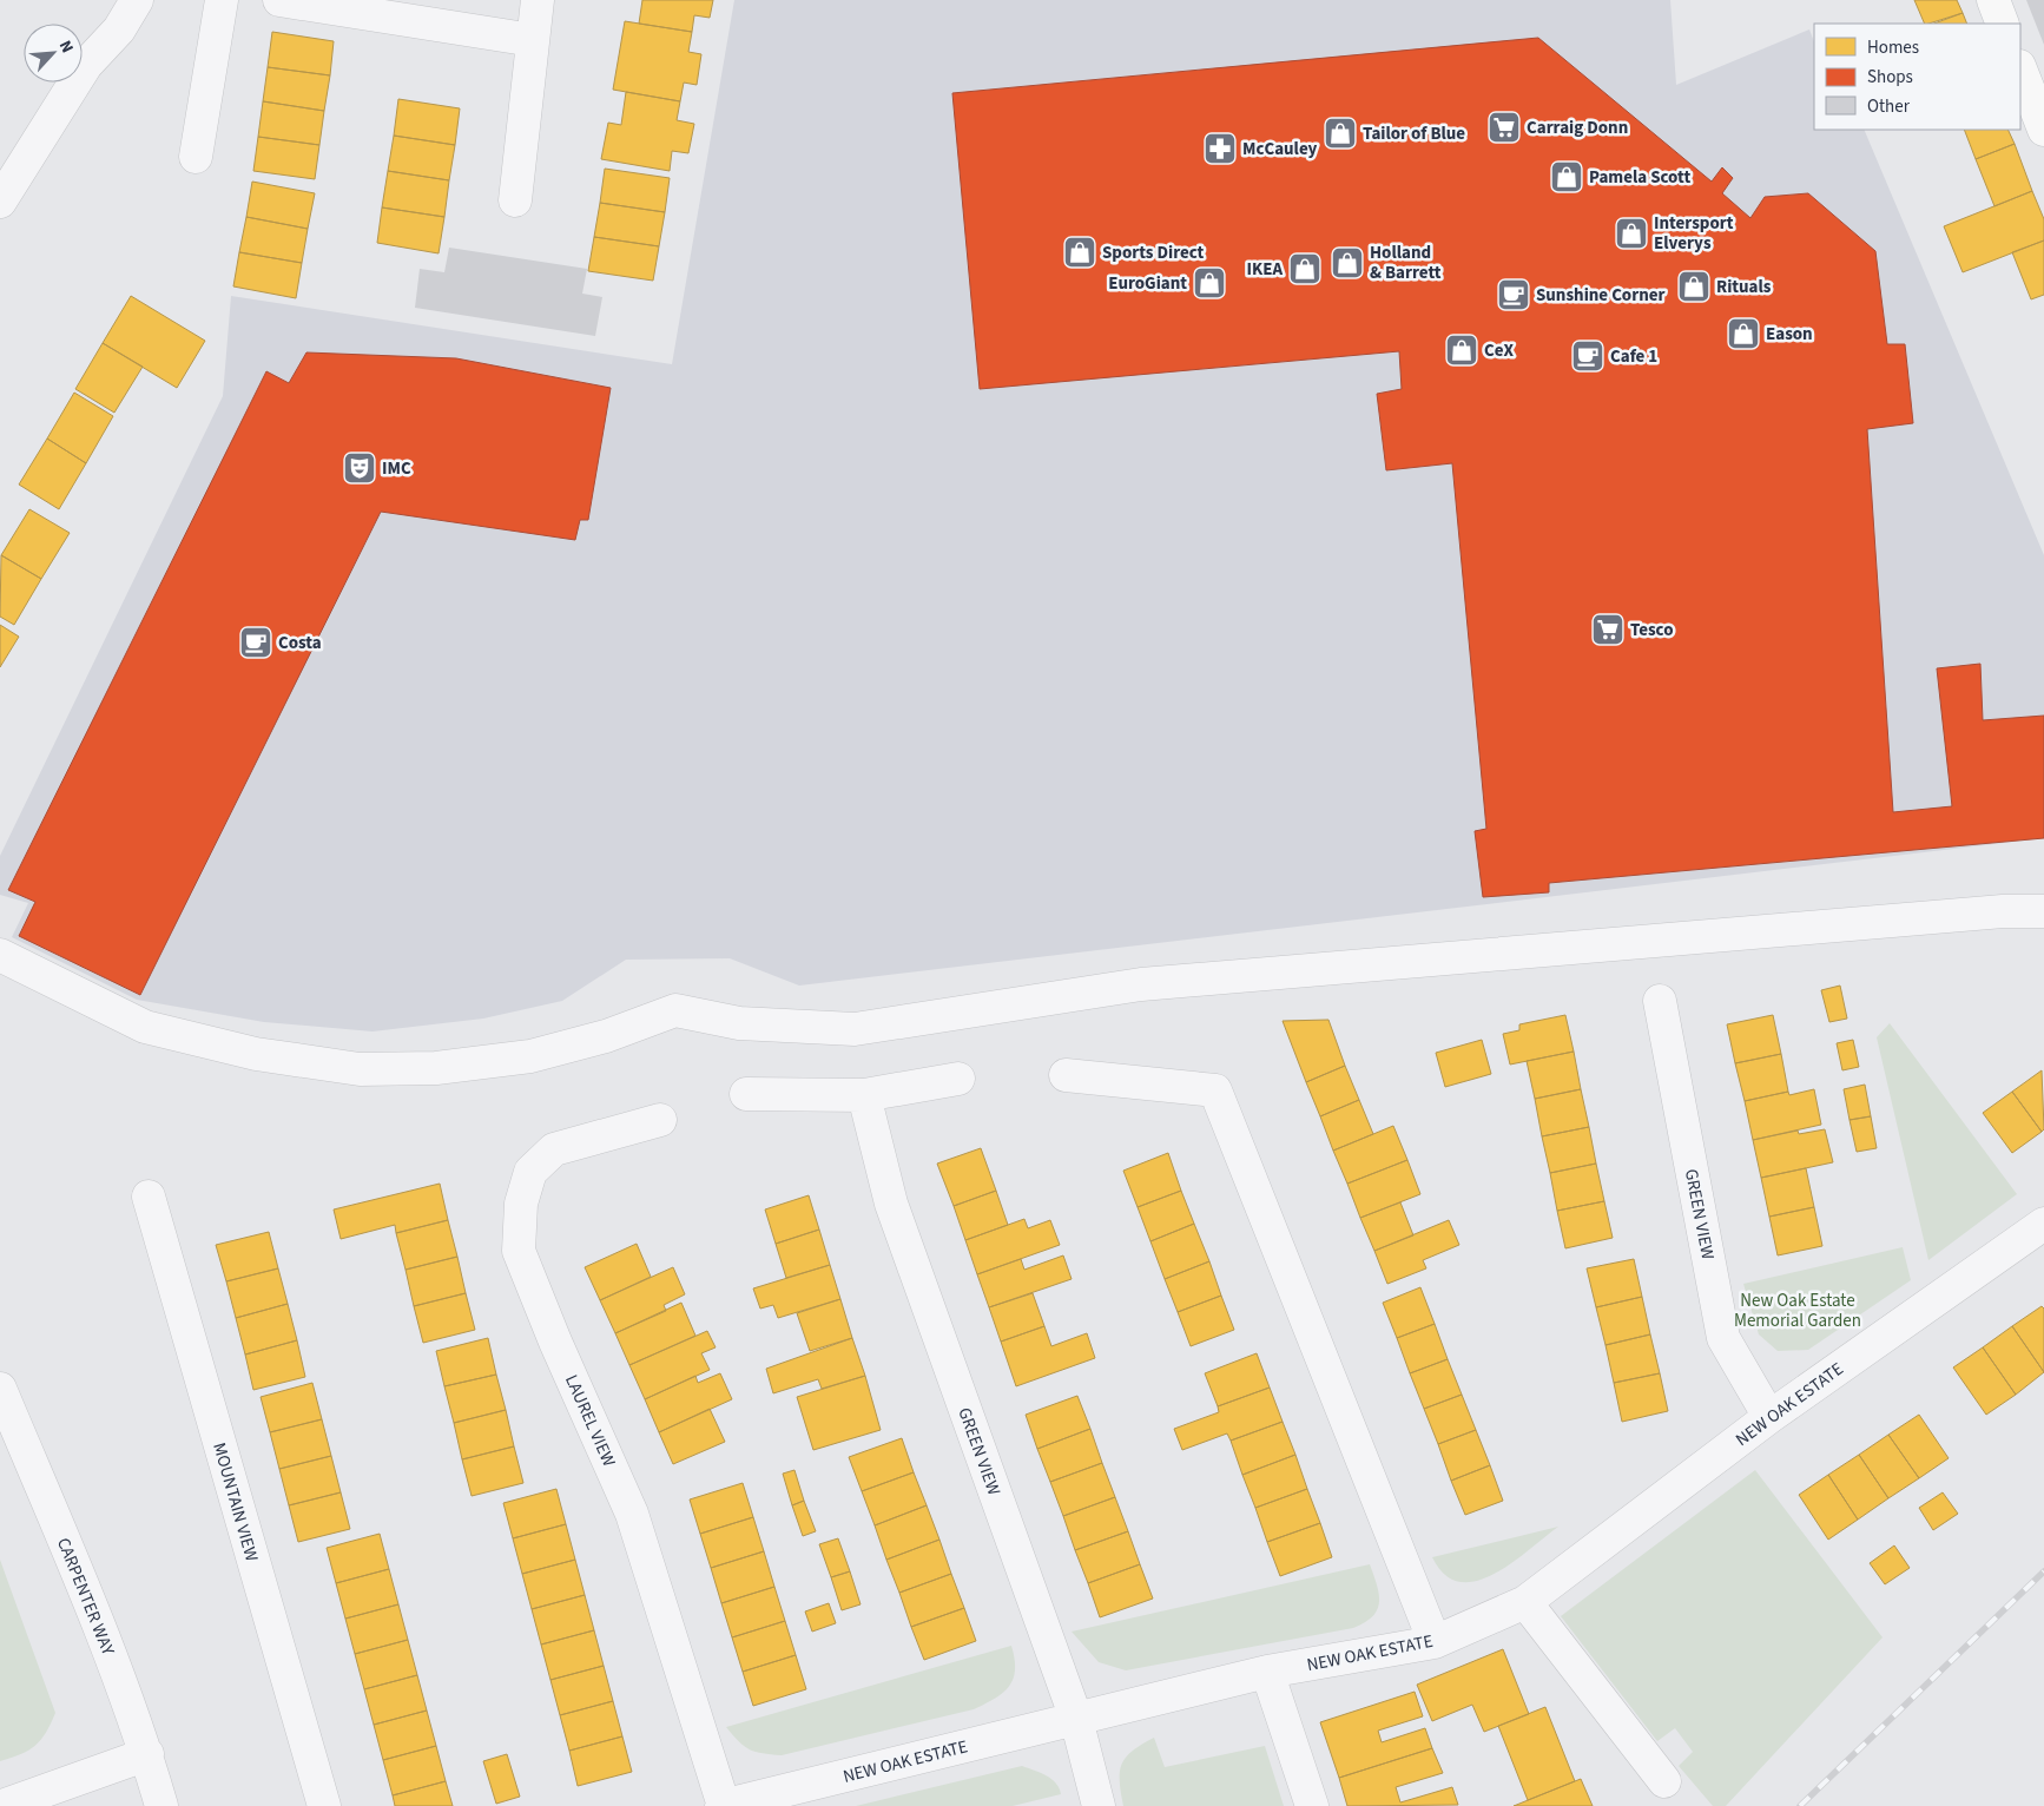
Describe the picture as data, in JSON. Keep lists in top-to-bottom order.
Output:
{
  "streets": {
    "street": [
      "GREEN VIEW",
      "NEW OAK ESTATE",
      "LAUREL VIEW",
      "MOUNTAIN VIEW",
      "CARPENTER WAY"
    ]
  },
  "crossings": [
    ["GREEN VIEW", "NEW OAK ESTATE"],
    ["NEW OAK ESTATE", "LAUREL VIEW"]
  ],
  "parks": ["New Oak Estate Memorial Garden"],
  "places": {
    "supermarket": ["Carraig Donn", "Tesco"],
    "shop": [
      "Tailor of Blue",
      "Pamela Scott",
      "Intersport Elverys",
      "Sports Direct",
      "Holland & Barrett",
      "IKEA",
      "EuroGiant",
      "Rituals",
      "Eason",
      "CeX"
    ],
    "pharmacy": ["McCauley"],
    "cafe": ["Sunshine Corner", "Cafe 1", "Costa"],
    "theatre": ["IMC"]
  },
  "legend": ["Homes", "Shops", "Other"],
  "north": "top right"
}
